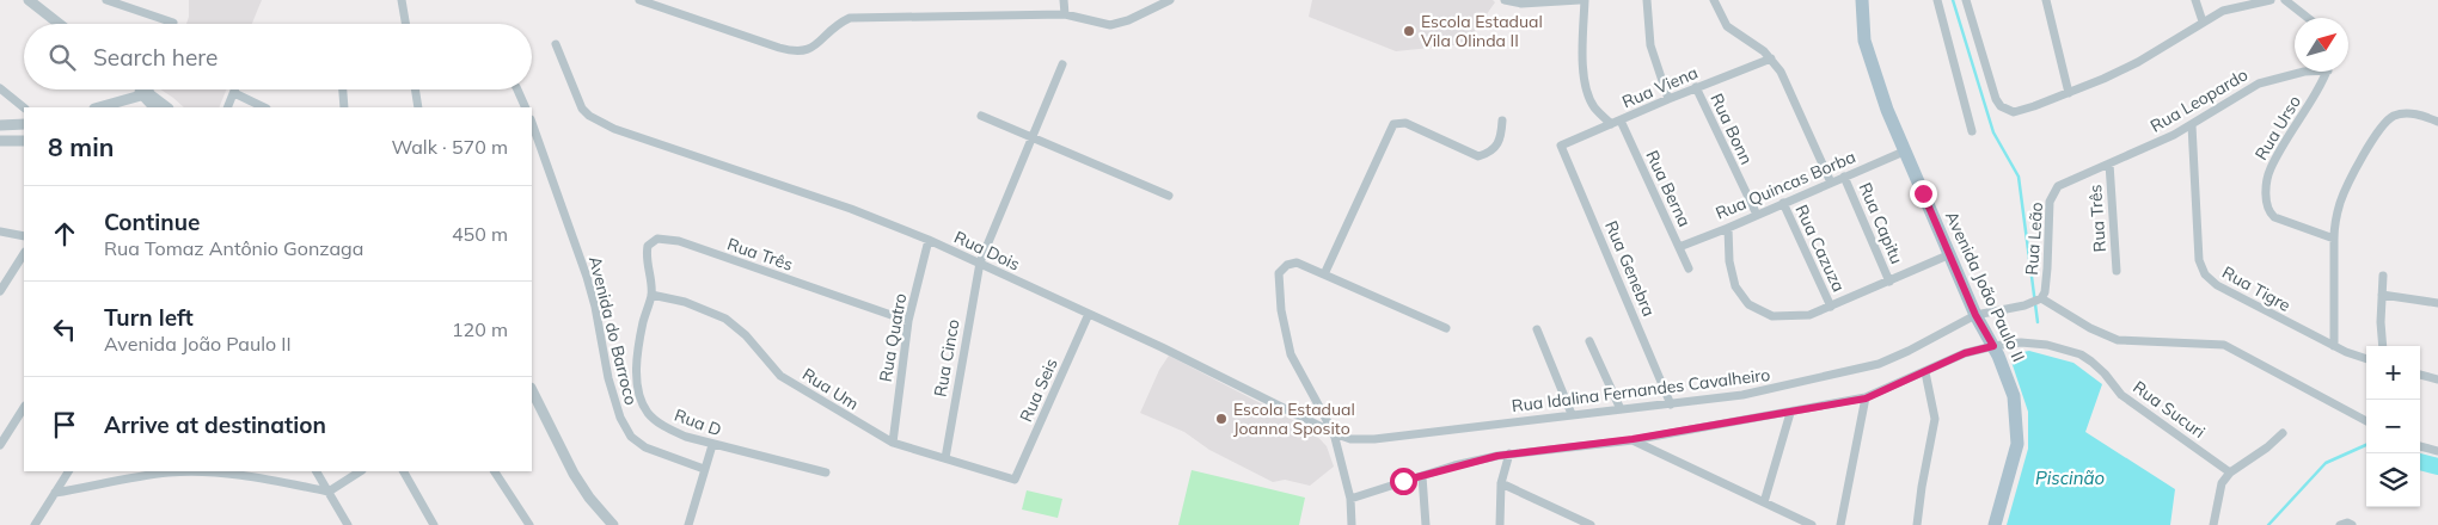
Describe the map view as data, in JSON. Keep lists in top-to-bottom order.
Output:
{
  "streets": {
    "main road": ["Avenida João Paulo II"],
    "street": [
      "Rua Viena",
      "Rua Leopardo",
      "Rua Urso",
      "Rua Bonn",
      "Rua Quincas Borba",
      "Rua Berna",
      "Rua Três",
      "Rua Capitu",
      "Rua Leão",
      "Rua Cazuza",
      "Rua Dois",
      "Rua Genebra",
      "Rua Tigre",
      "Avenida do Barroco",
      "Rua Quatro",
      "Rua Cinco",
      "Rua Um",
      "Rua Seis",
      "Rua Idalina Fernandes Cavalheiro",
      "Rua Sucuri",
      "Rua D"
    ]
  },
  "crossings": [
    ["Rua Viena", "Rua Bonn"],
    ["Rua Viena", "Rua Berna"],
    ["Rua Viena", "Rua Genebra"],
    ["Rua Leopardo", "Rua Três"],
    ["Rua Leopardo", "Rua Leão"],
    ["Rua Leopardo", "Rua Tigre"],
    ["Rua Bonn", "Rua Quincas Borba"],
    ["Rua Quincas Borba", "Rua Berna"],
    ["Rua Quincas Borba", "Rua Capitu"],
    ["Rua Quincas Borba", "Rua Cazuza"],
    ["Rua Quincas Borba", "Avenida João Paulo II"],
    ["Rua Três", "Rua Quatro"],
    ["Rua Três", "Rua Um"],
    ["Rua Três", "Rua D"],
    ["Rua Leão", "Avenida João Paulo II"],
    ["Rua Leão", "Rua Idalina Fernandes Cavalheiro"],
    ["Rua Dois", "Rua Quatro"],
    ["Rua Dois", "Rua Cinco"],
    ["Rua Dois", "Rua Seis"],
    ["Rua Dois", "Rua Idalina Fernandes Cavalheiro"],
    ["Rua Genebra", "Rua Idalina Fernandes Cavalheiro"],
    ["Avenida João Paulo II", "Rua Idalina Fernandes Cavalheiro"],
    ["Avenida João Paulo II", "Rua Sucuri"],
    ["Rua Quatro", "Rua Um"],
    ["Rua Cinco", "Rua Um"],
    ["Rua Um", "Rua Seis"],
    ["Rua Um", "Rua D"]
  ],
  "water": ["Piscinão"],
  "places": ["Escola Estadual Vila Olinda II", "Escola Estadual Joanna Sposito"],
  "north": "top right",
  "page": {
    "search": "Search here",
    "heading": ["8 min", "Walk · 570 m"],
    "list": [
      ["Continue", "Rua Tomaz Antônio Gonzaga", "450 m"],
      ["Turn left", "Avenida João Paulo II", "120 m"],
      "Arrive at destination"
    ],
    "map_buttons": ["+", "−"]
  }
}
